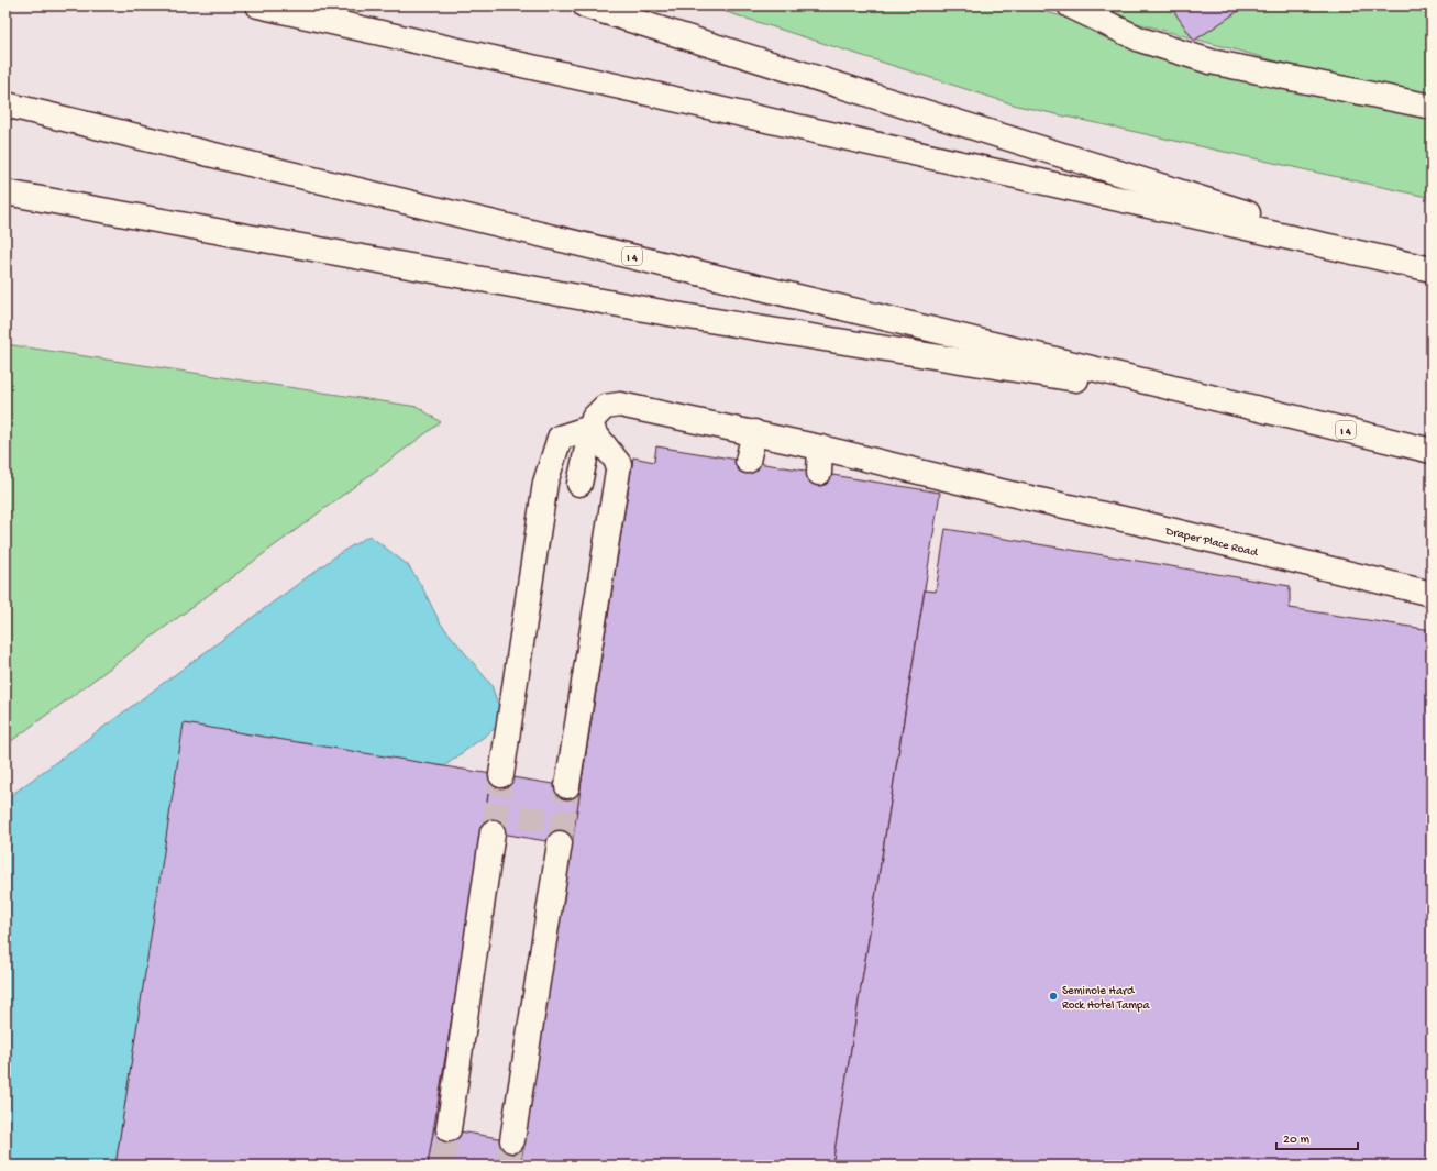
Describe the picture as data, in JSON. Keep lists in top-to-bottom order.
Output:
{
  "streets": {
    "main road": ["I 4", "Draper Place Road"]
  },
  "places": ["Seminole Hard Rock Hotel Tampa"],
  "scale_bar": "20 m"
}
